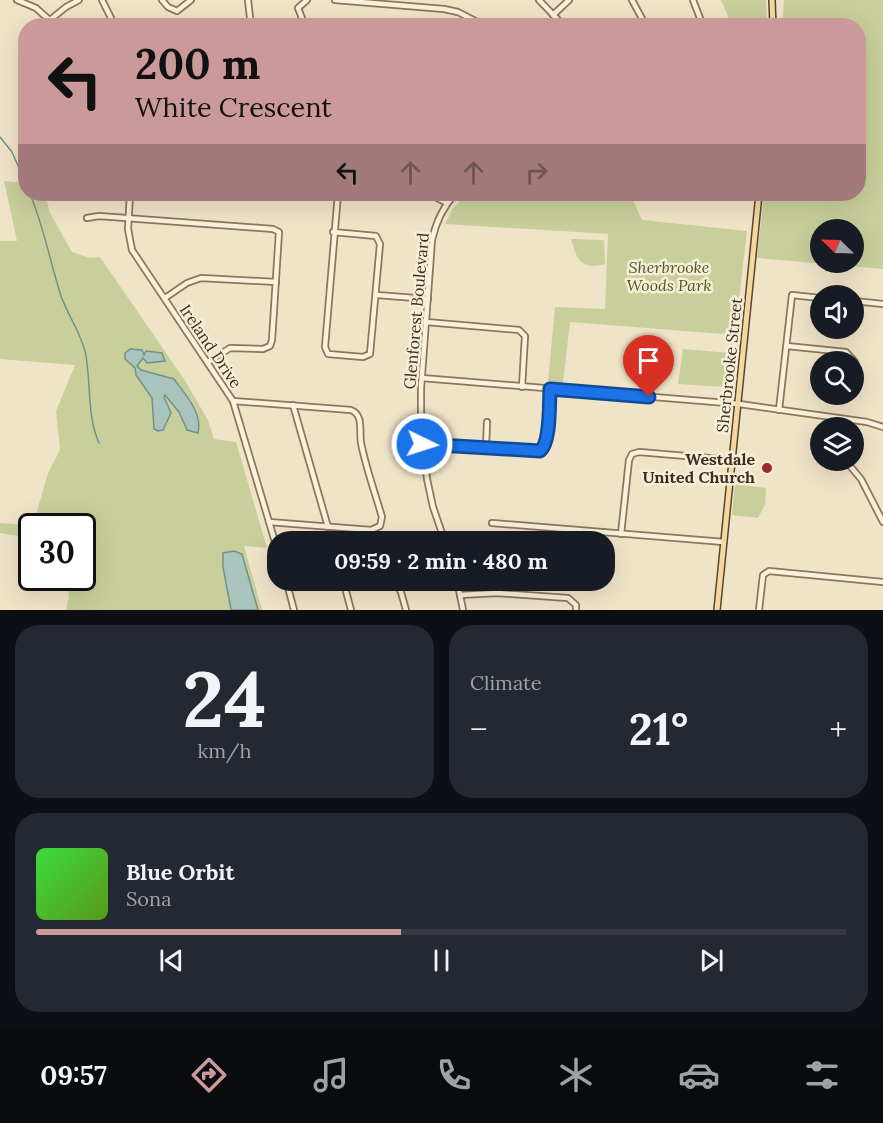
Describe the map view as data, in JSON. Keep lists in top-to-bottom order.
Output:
{
  "streets": {
    "main road": ["Sherbrooke Street"],
    "street": ["Glenforest Boulevard", "Ireland Drive"]
  },
  "parks": ["Sherbrooke Woods Park"],
  "places": ["Westdale United Church"],
  "north": "top left",
  "page": {
    "turn": ["200 m", "White Crescent"],
    "limit": "30",
    "trip": "09:59 · 2 min · 480 m",
    "tile": [
      ["24", "km/h"],
      "Climate"
    ],
    "heat": ["−", "21°", "+"],
    "song": ["Blue Orbit", "Sona"],
    "tabs": "09:57"
  }
}
